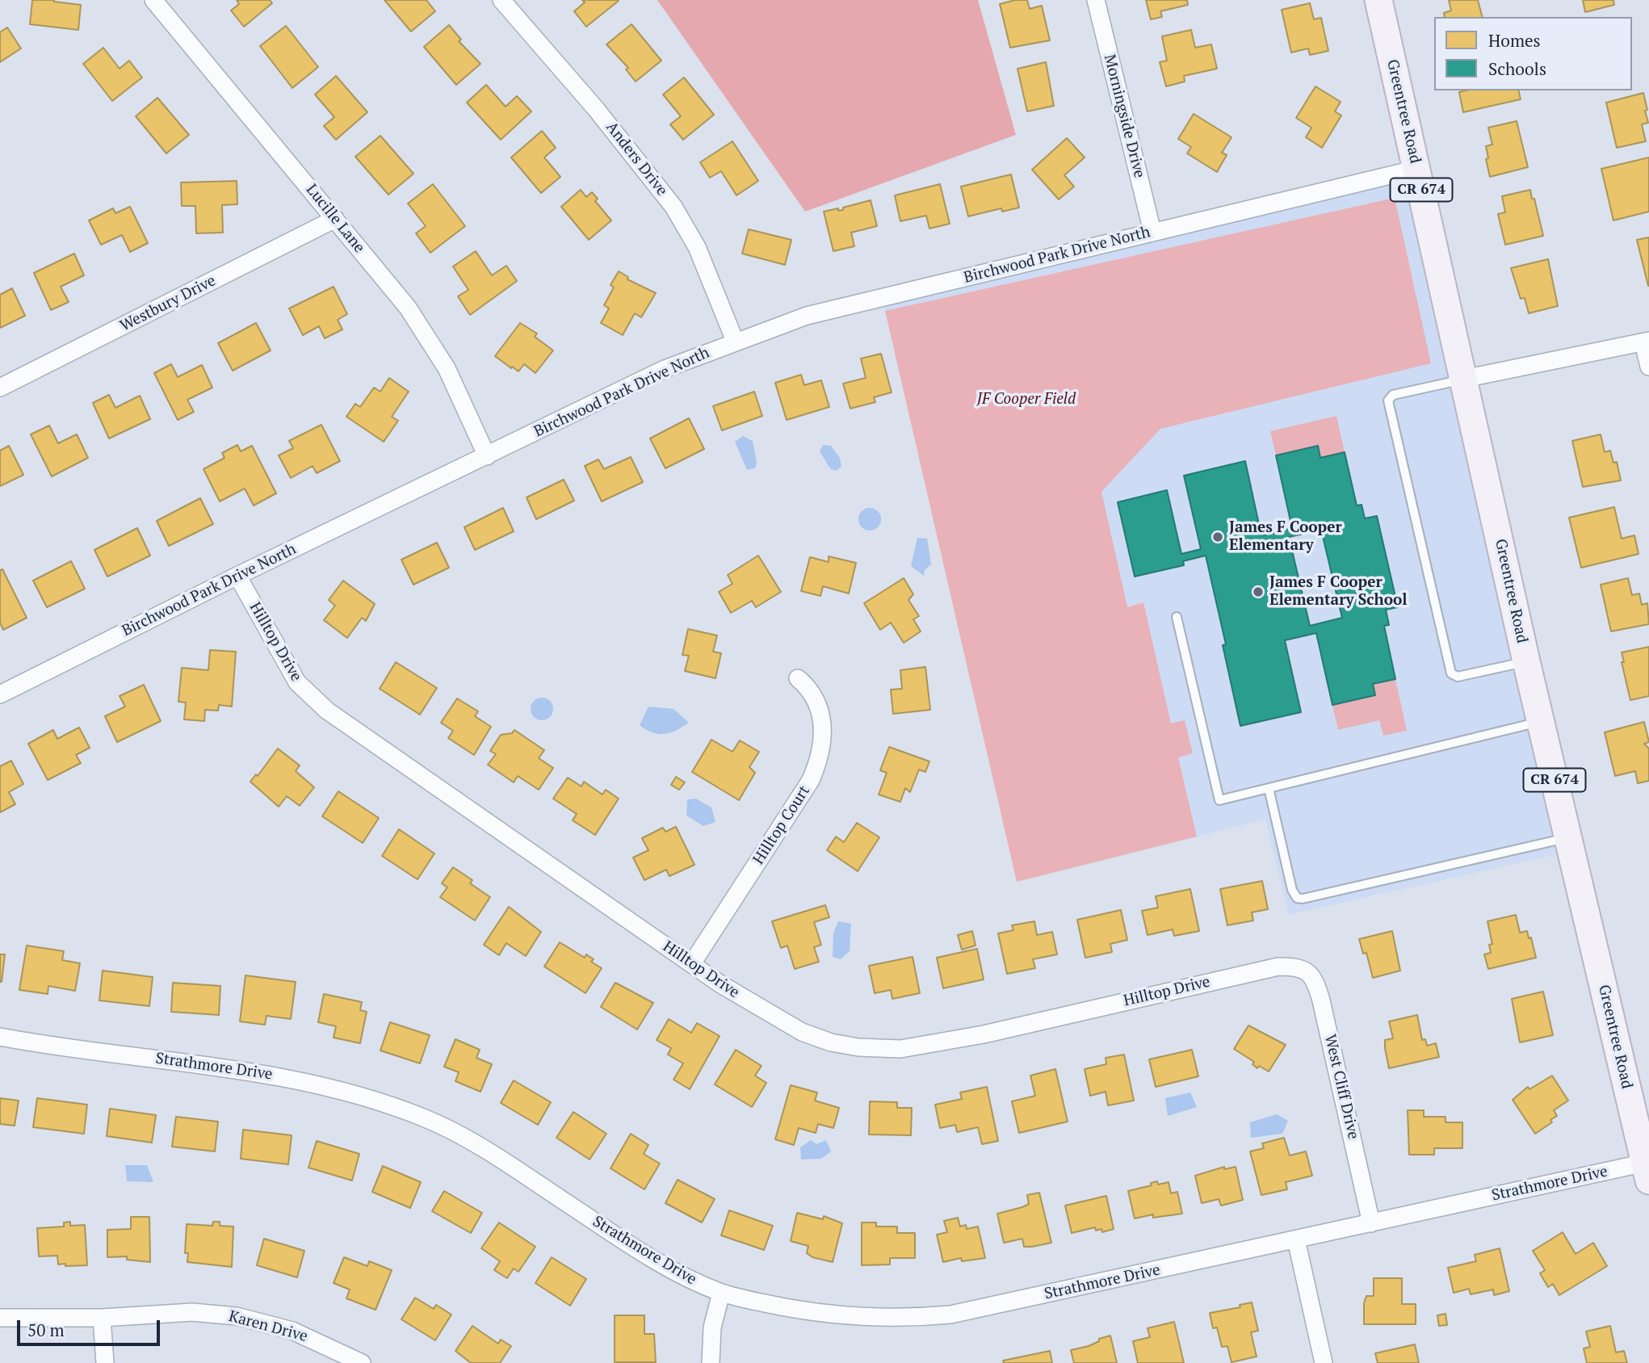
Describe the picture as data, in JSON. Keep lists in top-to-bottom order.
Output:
{
  "streets": {
    "main road": ["Greentree Road", "CR 674"],
    "street": [
      "Morningside Drive",
      "Anders Drive",
      "Lucille Lane",
      "Birchwood Park Drive North",
      "Westbury Drive",
      "Hilltop Drive",
      "Hilltop Court",
      "Strathmore Drive",
      "West Cliff Drive",
      "Karen Drive"
    ]
  },
  "crossings": [
    ["Greentree Road", "Birchwood Park Drive North"],
    ["Greentree Road", "Strathmore Drive"],
    ["Morningside Drive", "Birchwood Park Drive North"],
    ["Anders Drive", "Birchwood Park Drive North"],
    ["Lucille Lane", "Birchwood Park Drive North"],
    ["Lucille Lane", "Westbury Drive"],
    ["Birchwood Park Drive North", "Hilltop Drive"],
    ["Hilltop Drive", "Hilltop Court"],
    ["Hilltop Drive", "West Cliff Drive"],
    ["Strathmore Drive", "West Cliff Drive"]
  ],
  "parks": ["JF Cooper Field"],
  "places": ["James F Cooper Elementary", "James F Cooper Elementary School"],
  "legend": ["Homes", "Schools"],
  "scale_bar": "50 m"
}
